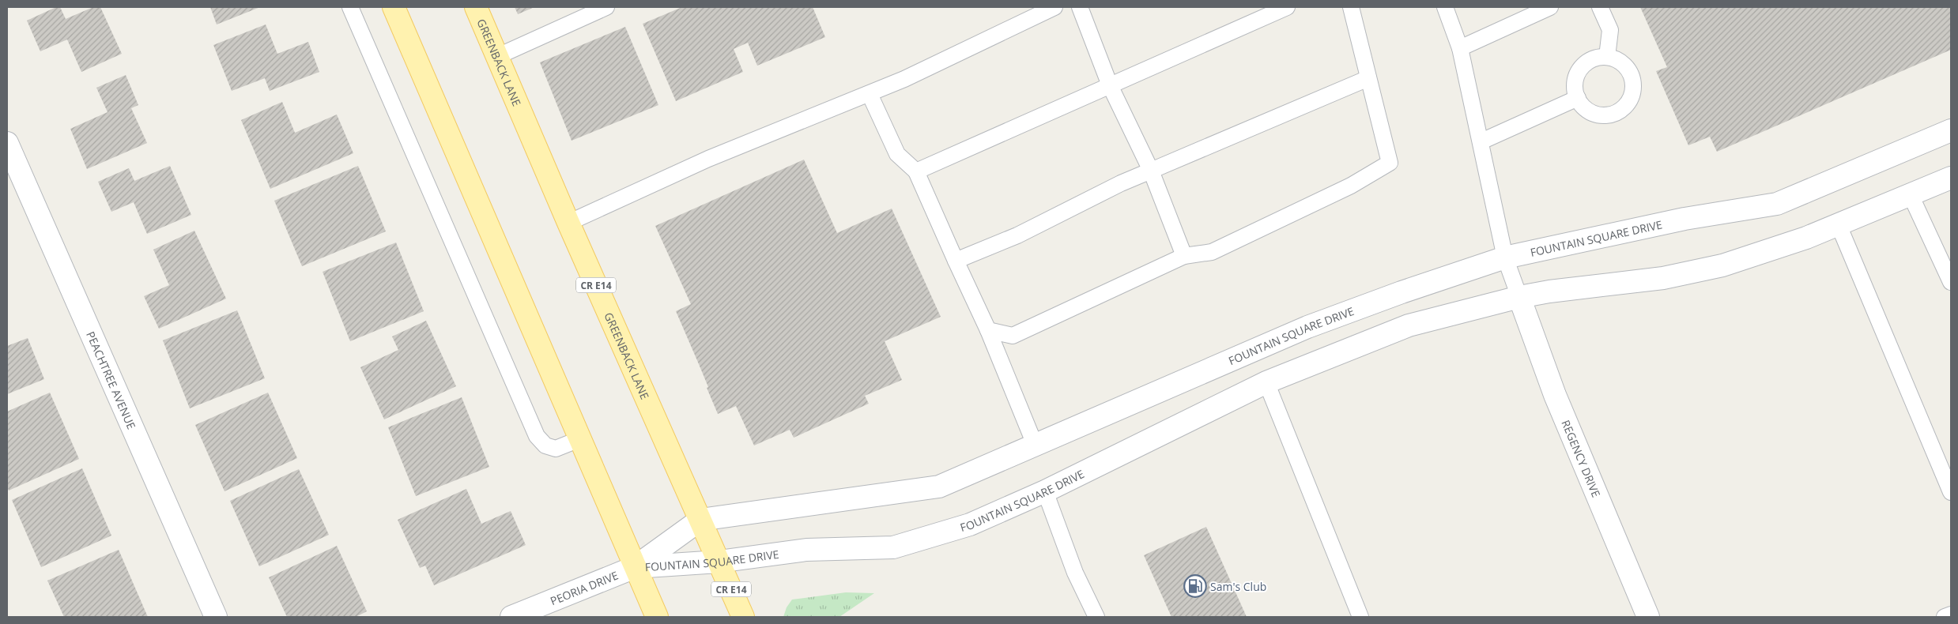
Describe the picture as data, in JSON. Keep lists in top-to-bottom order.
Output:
{
  "streets": {
    "main road": ["GREENBACK LANE", "CR E14"],
    "street": [
      "FOUNTAIN SQUARE DRIVE",
      "PEACHTREE AVENUE",
      "REGENCY DRIVE",
      "PEORIA DRIVE"
    ]
  },
  "crossings": [
    ["GREENBACK LANE", "FOUNTAIN SQUARE DRIVE"],
    ["FOUNTAIN SQUARE DRIVE", "REGENCY DRIVE"],
    ["FOUNTAIN SQUARE DRIVE", "PEORIA DRIVE"]
  ],
  "places": {
    "fuel station": ["Sam's Club"]
  }
}
